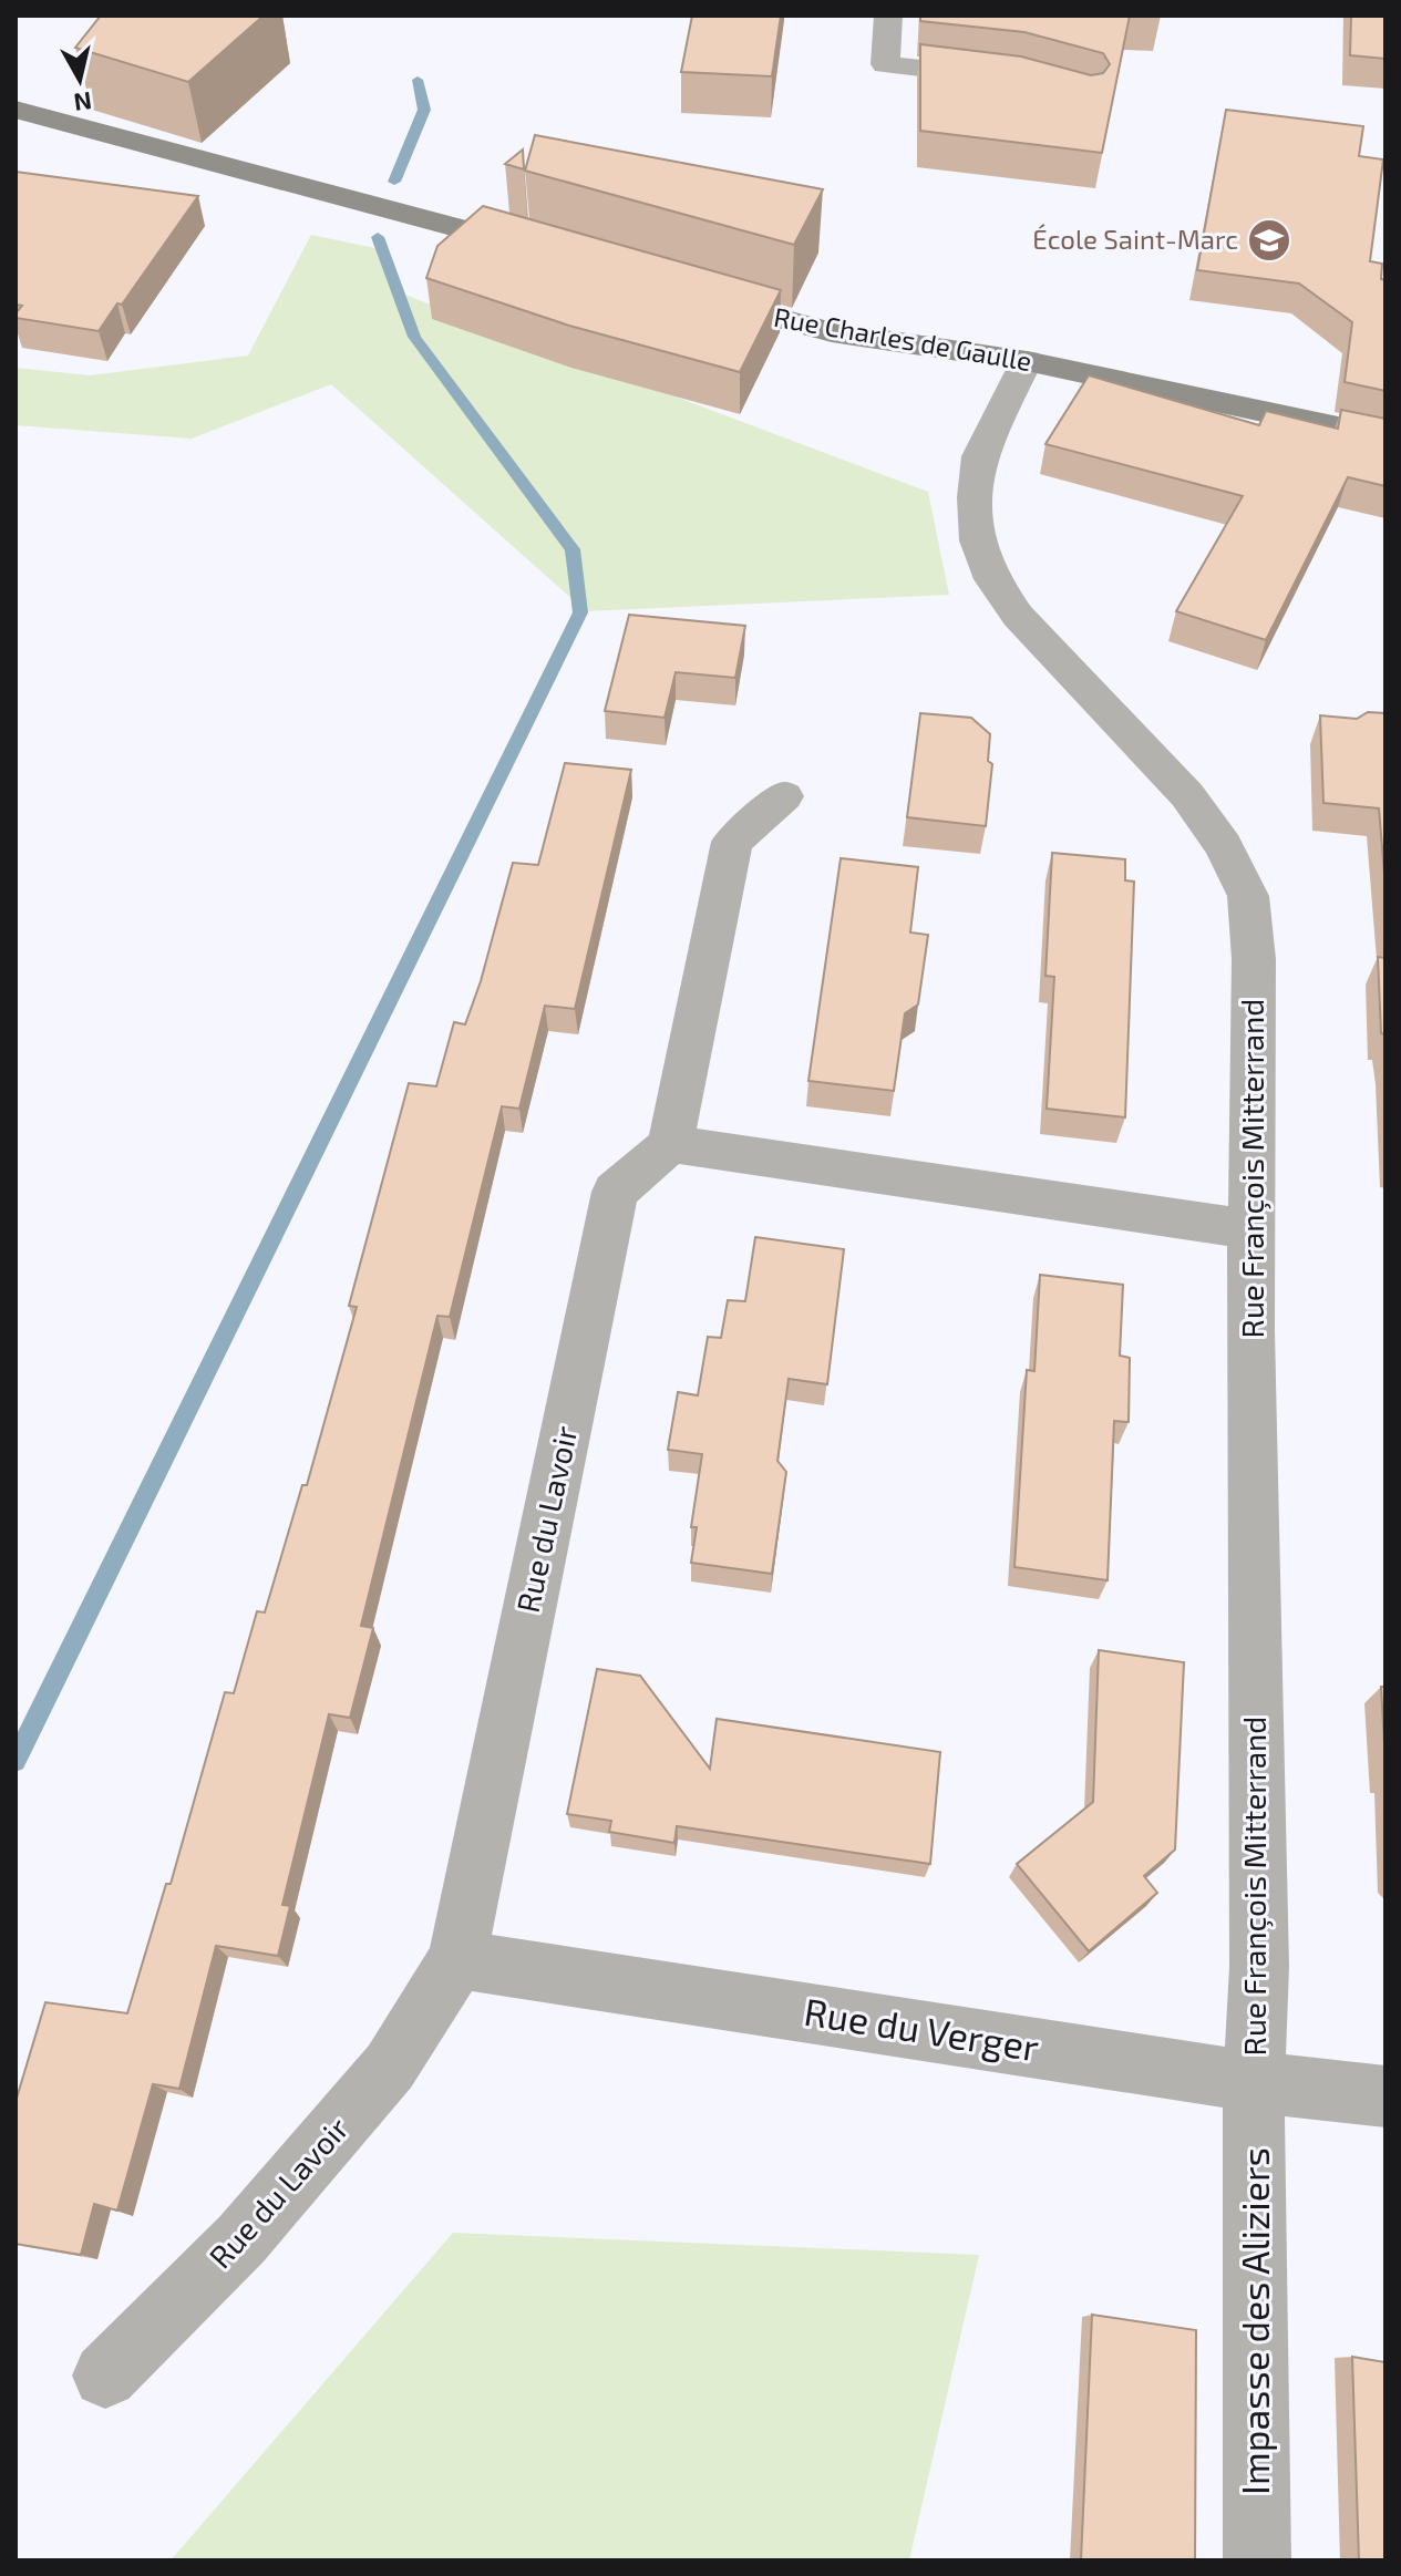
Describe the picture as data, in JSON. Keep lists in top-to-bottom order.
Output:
{
  "streets": {
    "main road": ["Rue Charles de Gaulle"],
    "street": [
      "Rue François Mitterrand",
      "Rue du Lavoir",
      "Rue du Verger",
      "Impasse des Aliziers"
    ]
  },
  "crossings": [
    ["Rue Charles de Gaulle", "Rue François Mitterrand"],
    ["Rue François Mitterrand", "Rue du Verger"],
    ["Rue François Mitterrand", "Impasse des Aliziers"],
    ["Rue du Lavoir", "Rue du Verger"],
    ["Rue du Verger", "Impasse des Aliziers"]
  ],
  "places": {
    "school or university": ["École Saint-Marc"]
  },
  "north": "bottom"
}
